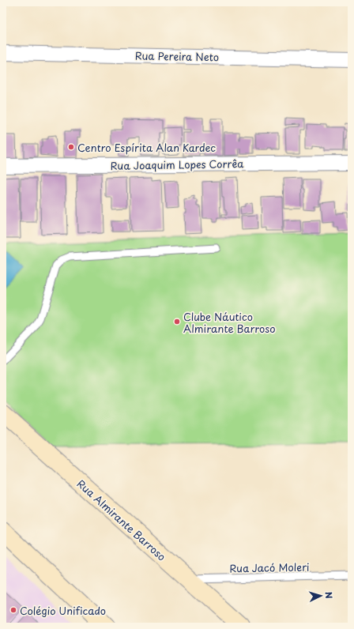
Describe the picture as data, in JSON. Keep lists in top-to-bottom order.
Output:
{
  "streets": {
    "street": ["Rua Pereira Neto", "Rua Joaquim Lopes Corrêa", "Rua Almirante Barroso"],
    "lane": ["Rua Jacó Moleri"]
  },
  "crossings": [
    ["Rua Almirante Barroso", "Rua Jacó Moleri"]
  ],
  "places": ["Centro Espírita Alan Kardec", "Clube Náutico Almirante Barroso", "Colégio Unificado"],
  "north": "right"
}
